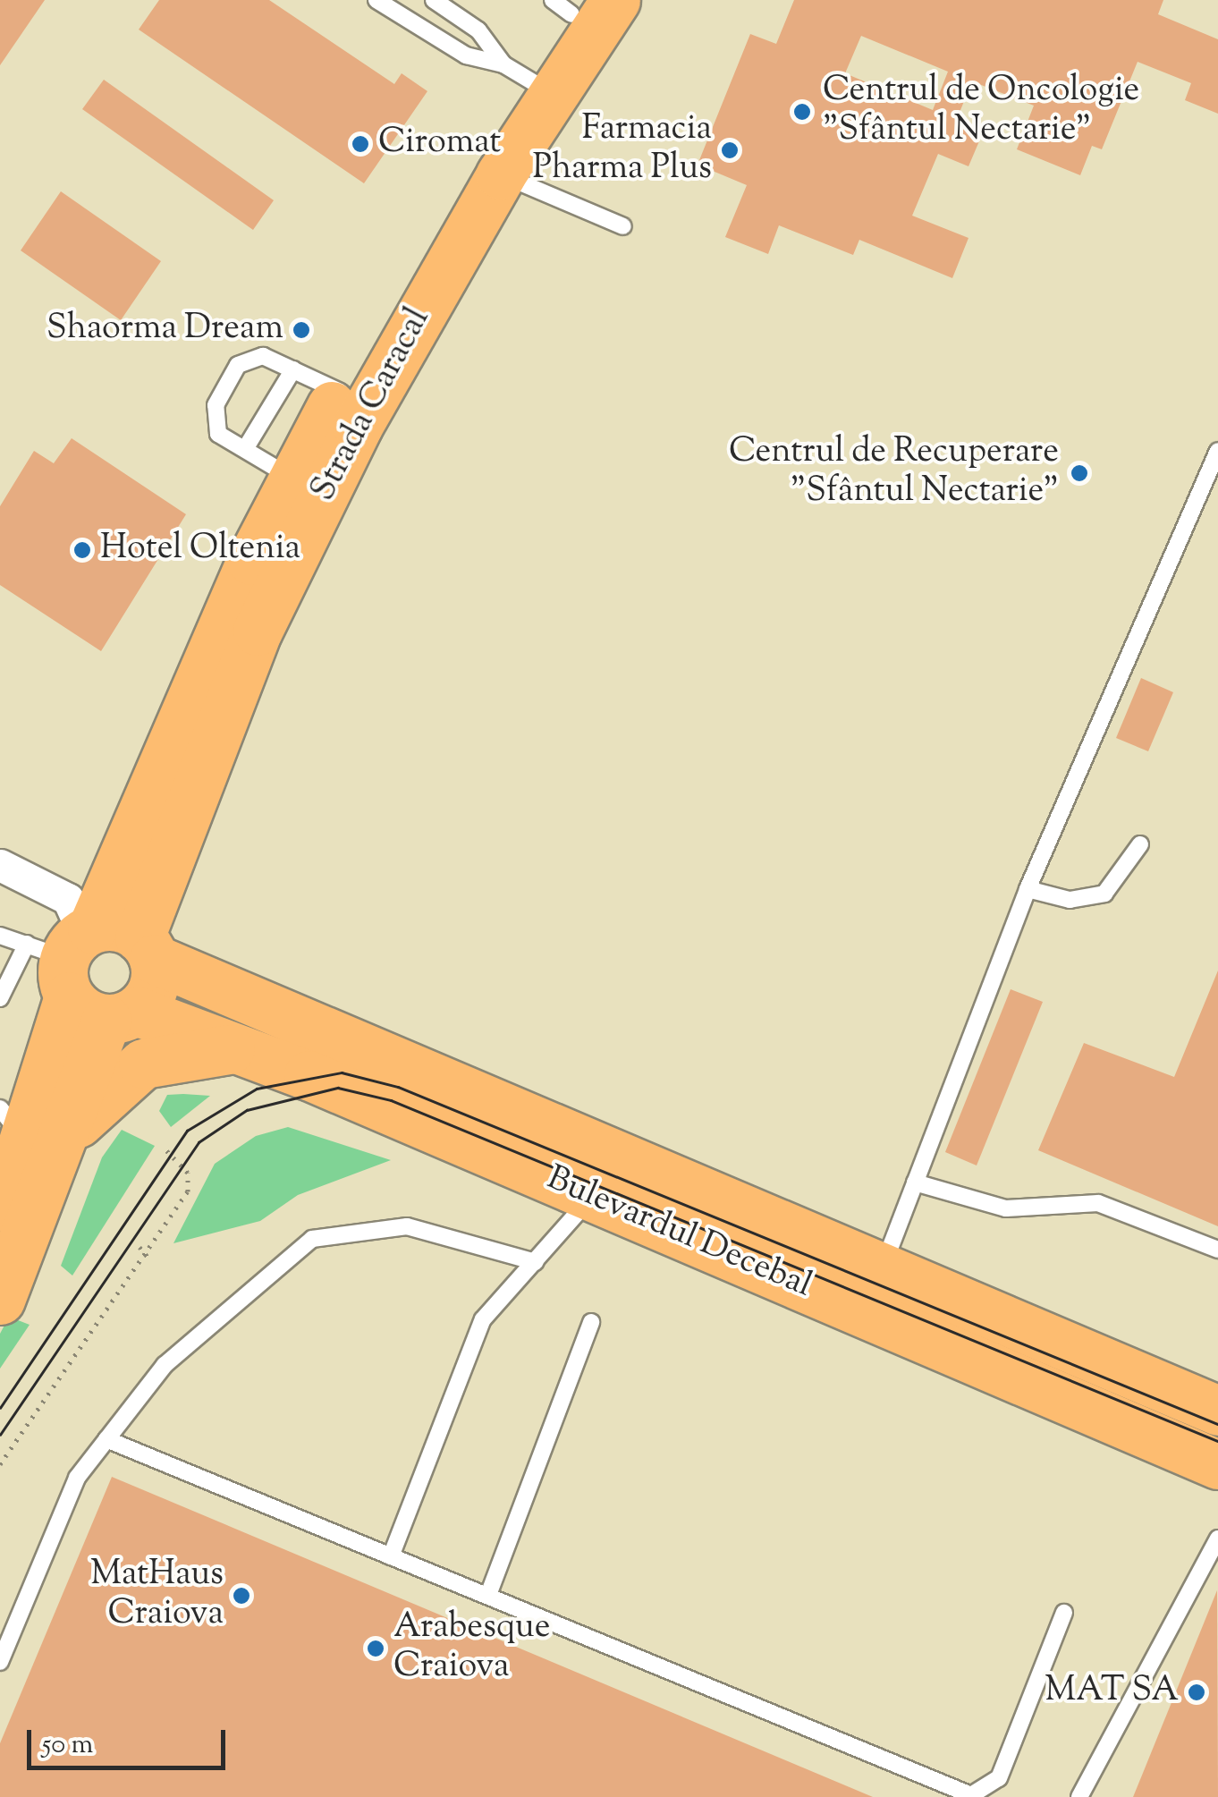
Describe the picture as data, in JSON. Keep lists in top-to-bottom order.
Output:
{
  "streets": {
    "main road": ["Strada Caracal", "Bulevardul Decebal"]
  },
  "crossings": [
    ["Strada Caracal", "Bulevardul Decebal"]
  ],
  "places": [
    "Centrul de Oncologie \"Sfântul Nectarie\"",
    "Ciromat",
    "Farmacia Pharma Plus",
    "Shaorma Dream",
    "Centrul de Recuperare \"Sfântul Nectarie\"",
    "Hotel Oltenia",
    "MatHaus Craiova",
    "Arabesque Craiova",
    "MAT SA"
  ],
  "scale_bar": "50 m"
}
